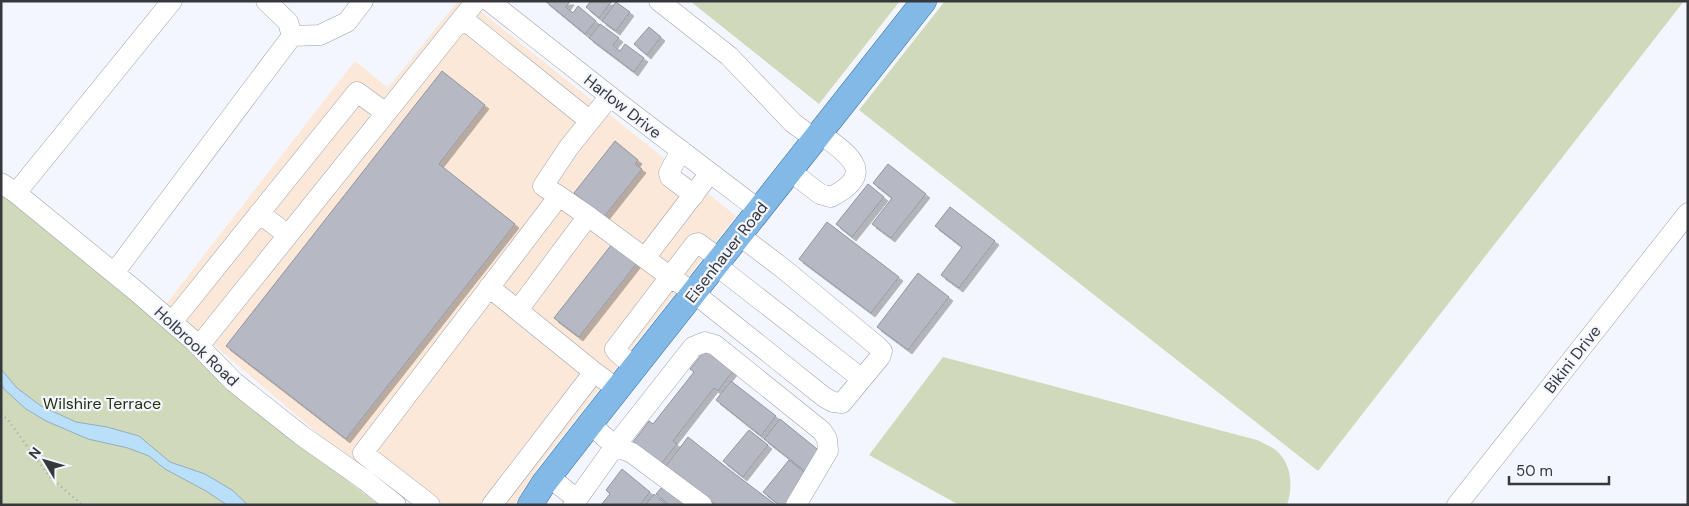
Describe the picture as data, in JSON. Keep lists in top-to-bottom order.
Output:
{
  "streets": {
    "main road": ["Eisenhauer Road"],
    "street": ["Harlow Drive", "Holbrook Road", "Bikini Drive"]
  },
  "crossings": [
    ["Harlow Drive", "Eisenhauer Road"]
  ],
  "parks": ["Wilshire Terrace"],
  "scale_bar": "50 m",
  "north": "top left"
}
